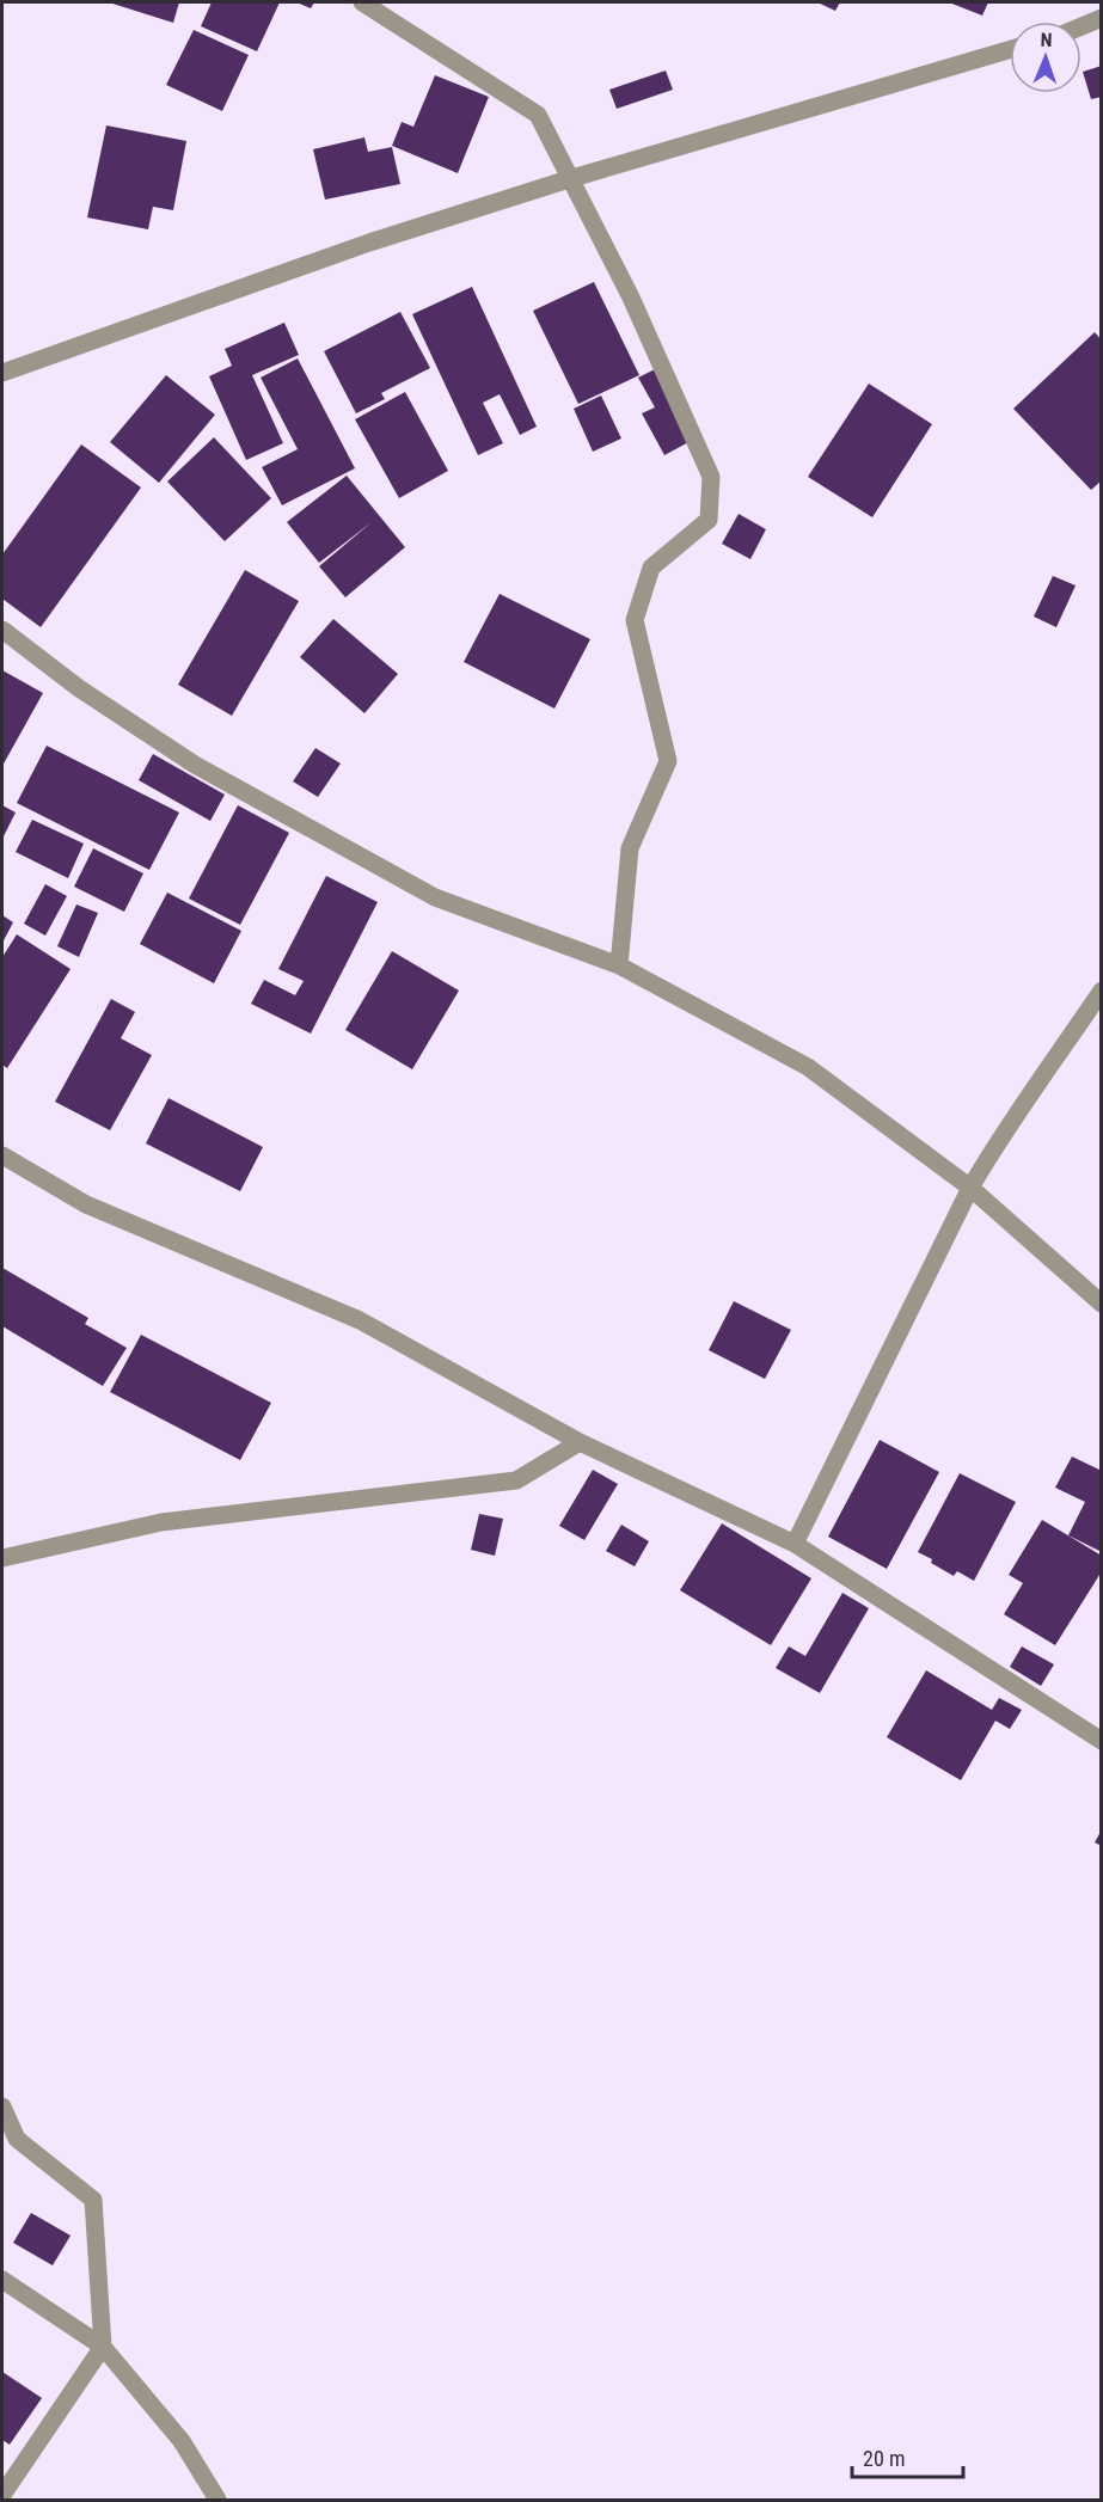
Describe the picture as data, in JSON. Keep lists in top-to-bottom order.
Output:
{
  "scale_bar": "20 m",
  "north": "top"
}
